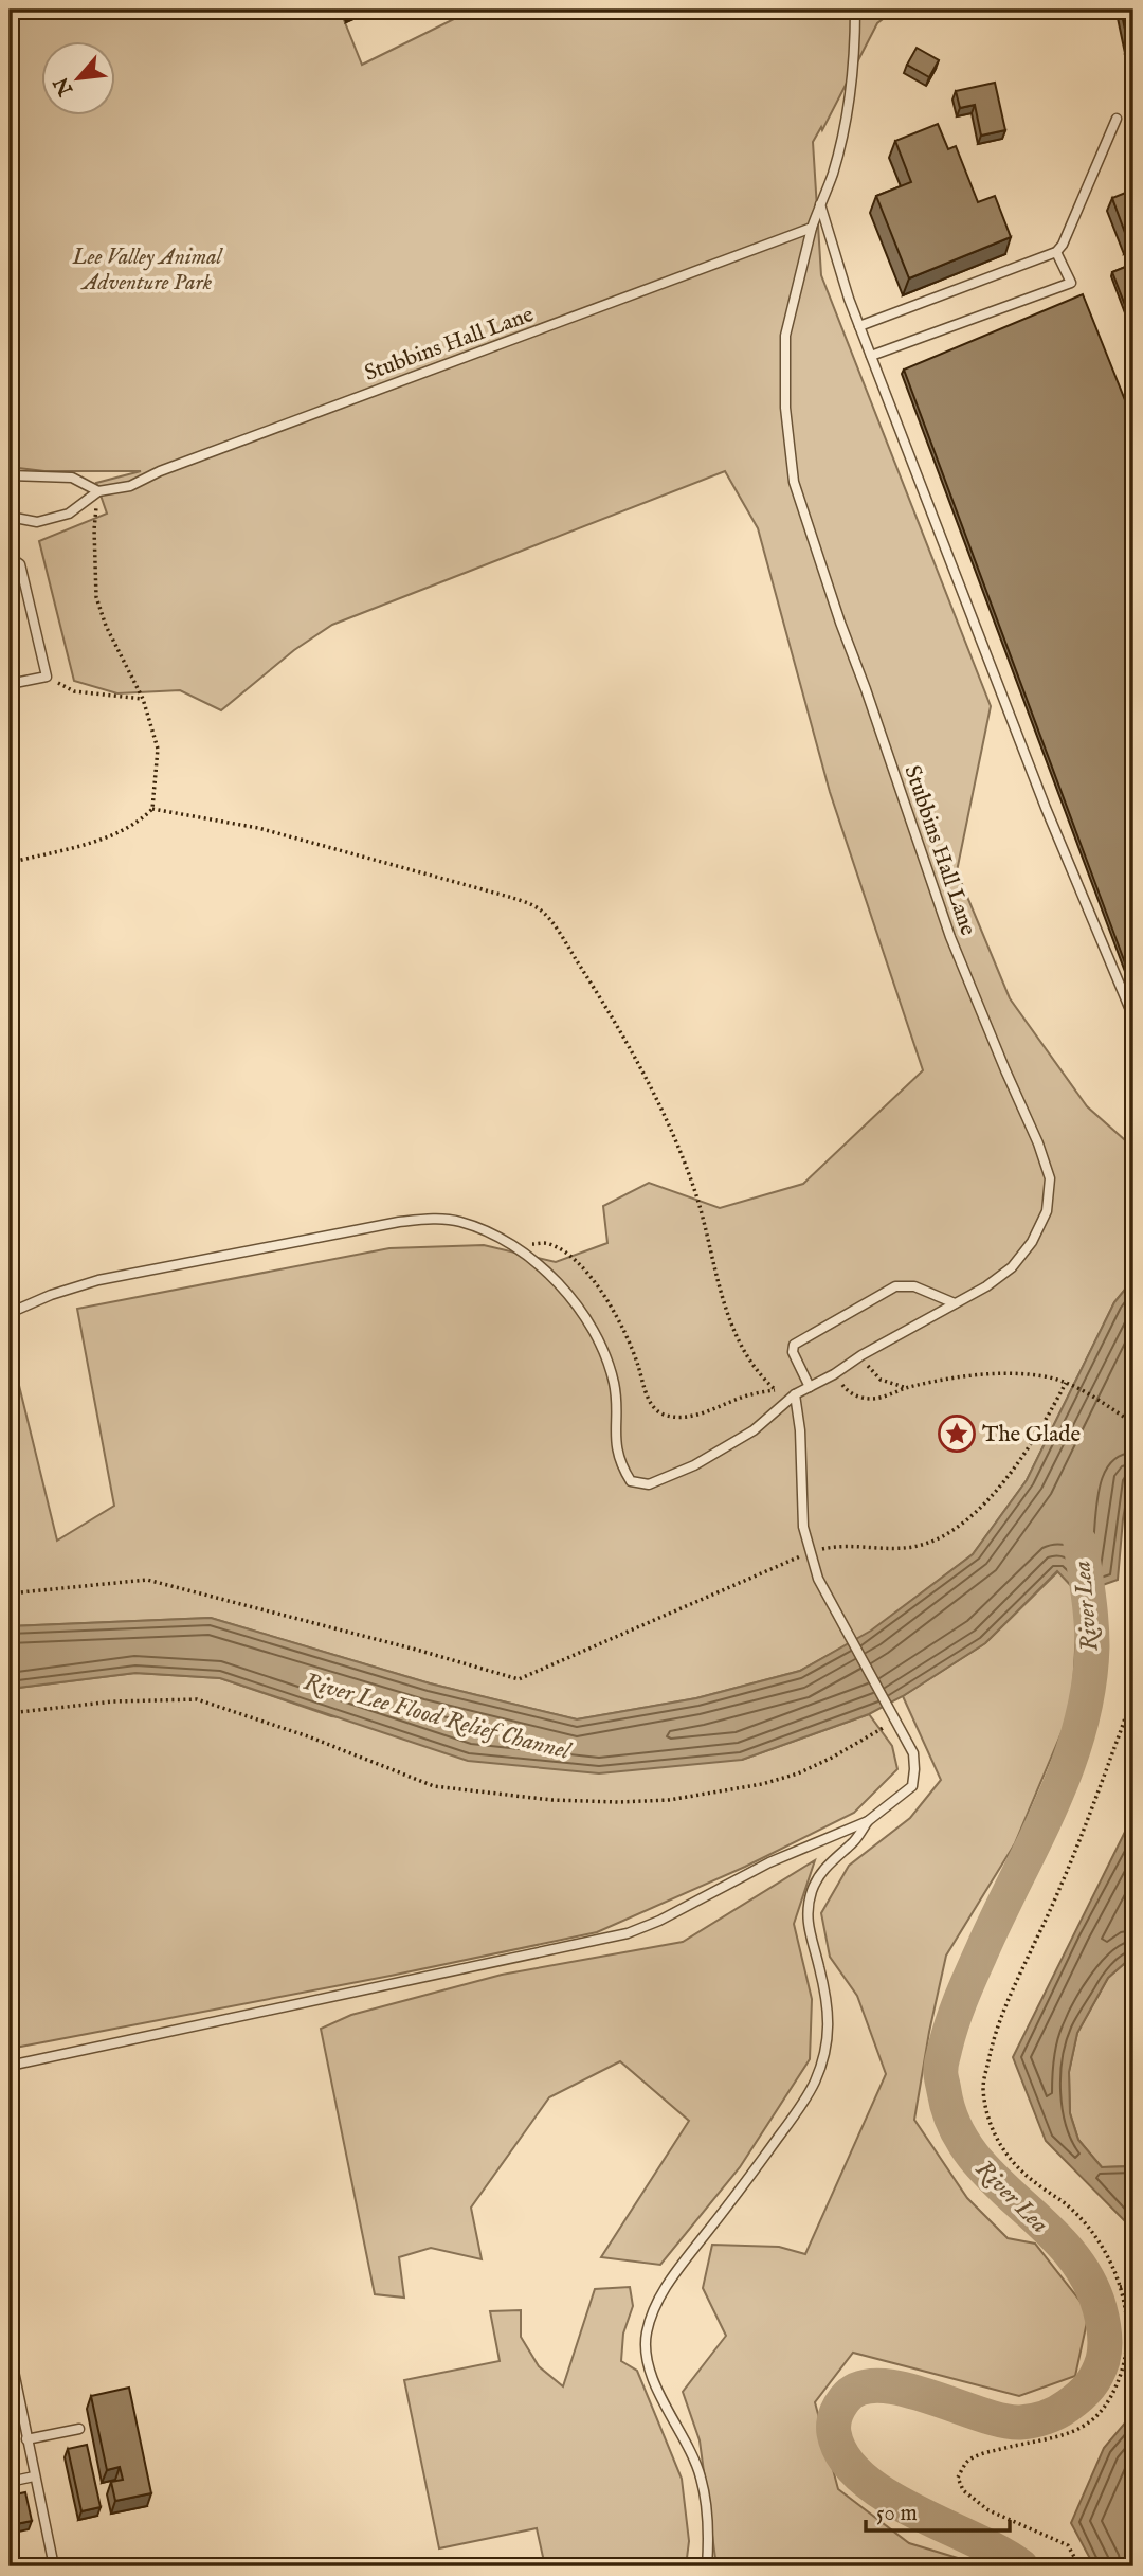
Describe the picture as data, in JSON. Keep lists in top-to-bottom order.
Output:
{
  "streets": {
    "lane": ["Stubbins Hall Lane"]
  },
  "water": ["River Lea", "River Lee Flood Relief Channel"],
  "parks": ["Lee Valley Animal Adventure Park"],
  "places": {
    "place": ["The Glade"]
  },
  "scale_bar": "50 m",
  "north": "bottom left"
}
